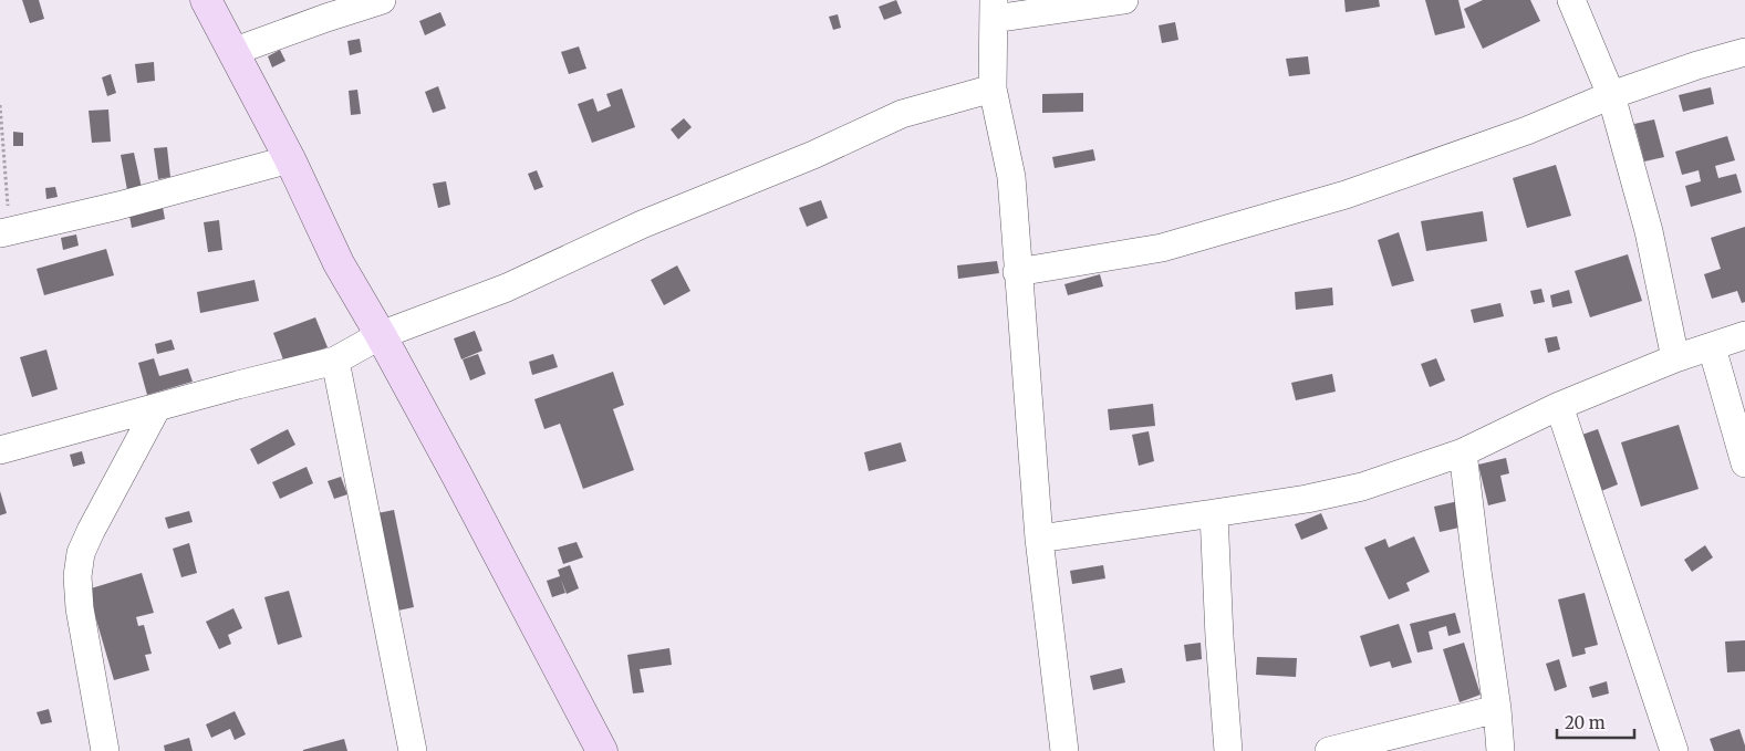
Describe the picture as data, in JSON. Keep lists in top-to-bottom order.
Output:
{
  "scale_bar": "20 m"
}
